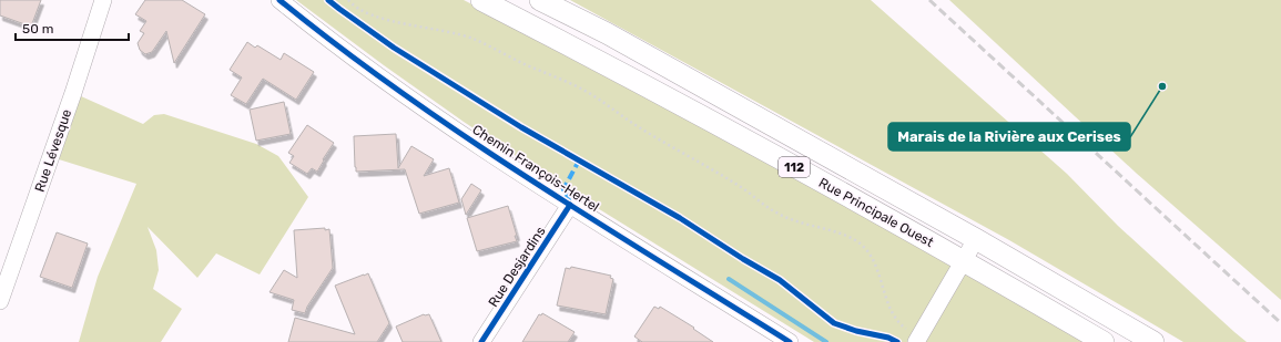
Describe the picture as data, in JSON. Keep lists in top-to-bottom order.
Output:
{
  "streets": {
    "main road": ["112", "Rue Principale Ouest"],
    "street": ["Rue Lévesque", "Chemin François-Hertel", "Rue Desjardins"]
  },
  "crossings": [
    ["Chemin François-Hertel", "Rue Desjardins"]
  ],
  "places": ["Marais de la Rivière aux Cerises"],
  "scale_bar": "50 m"
}
